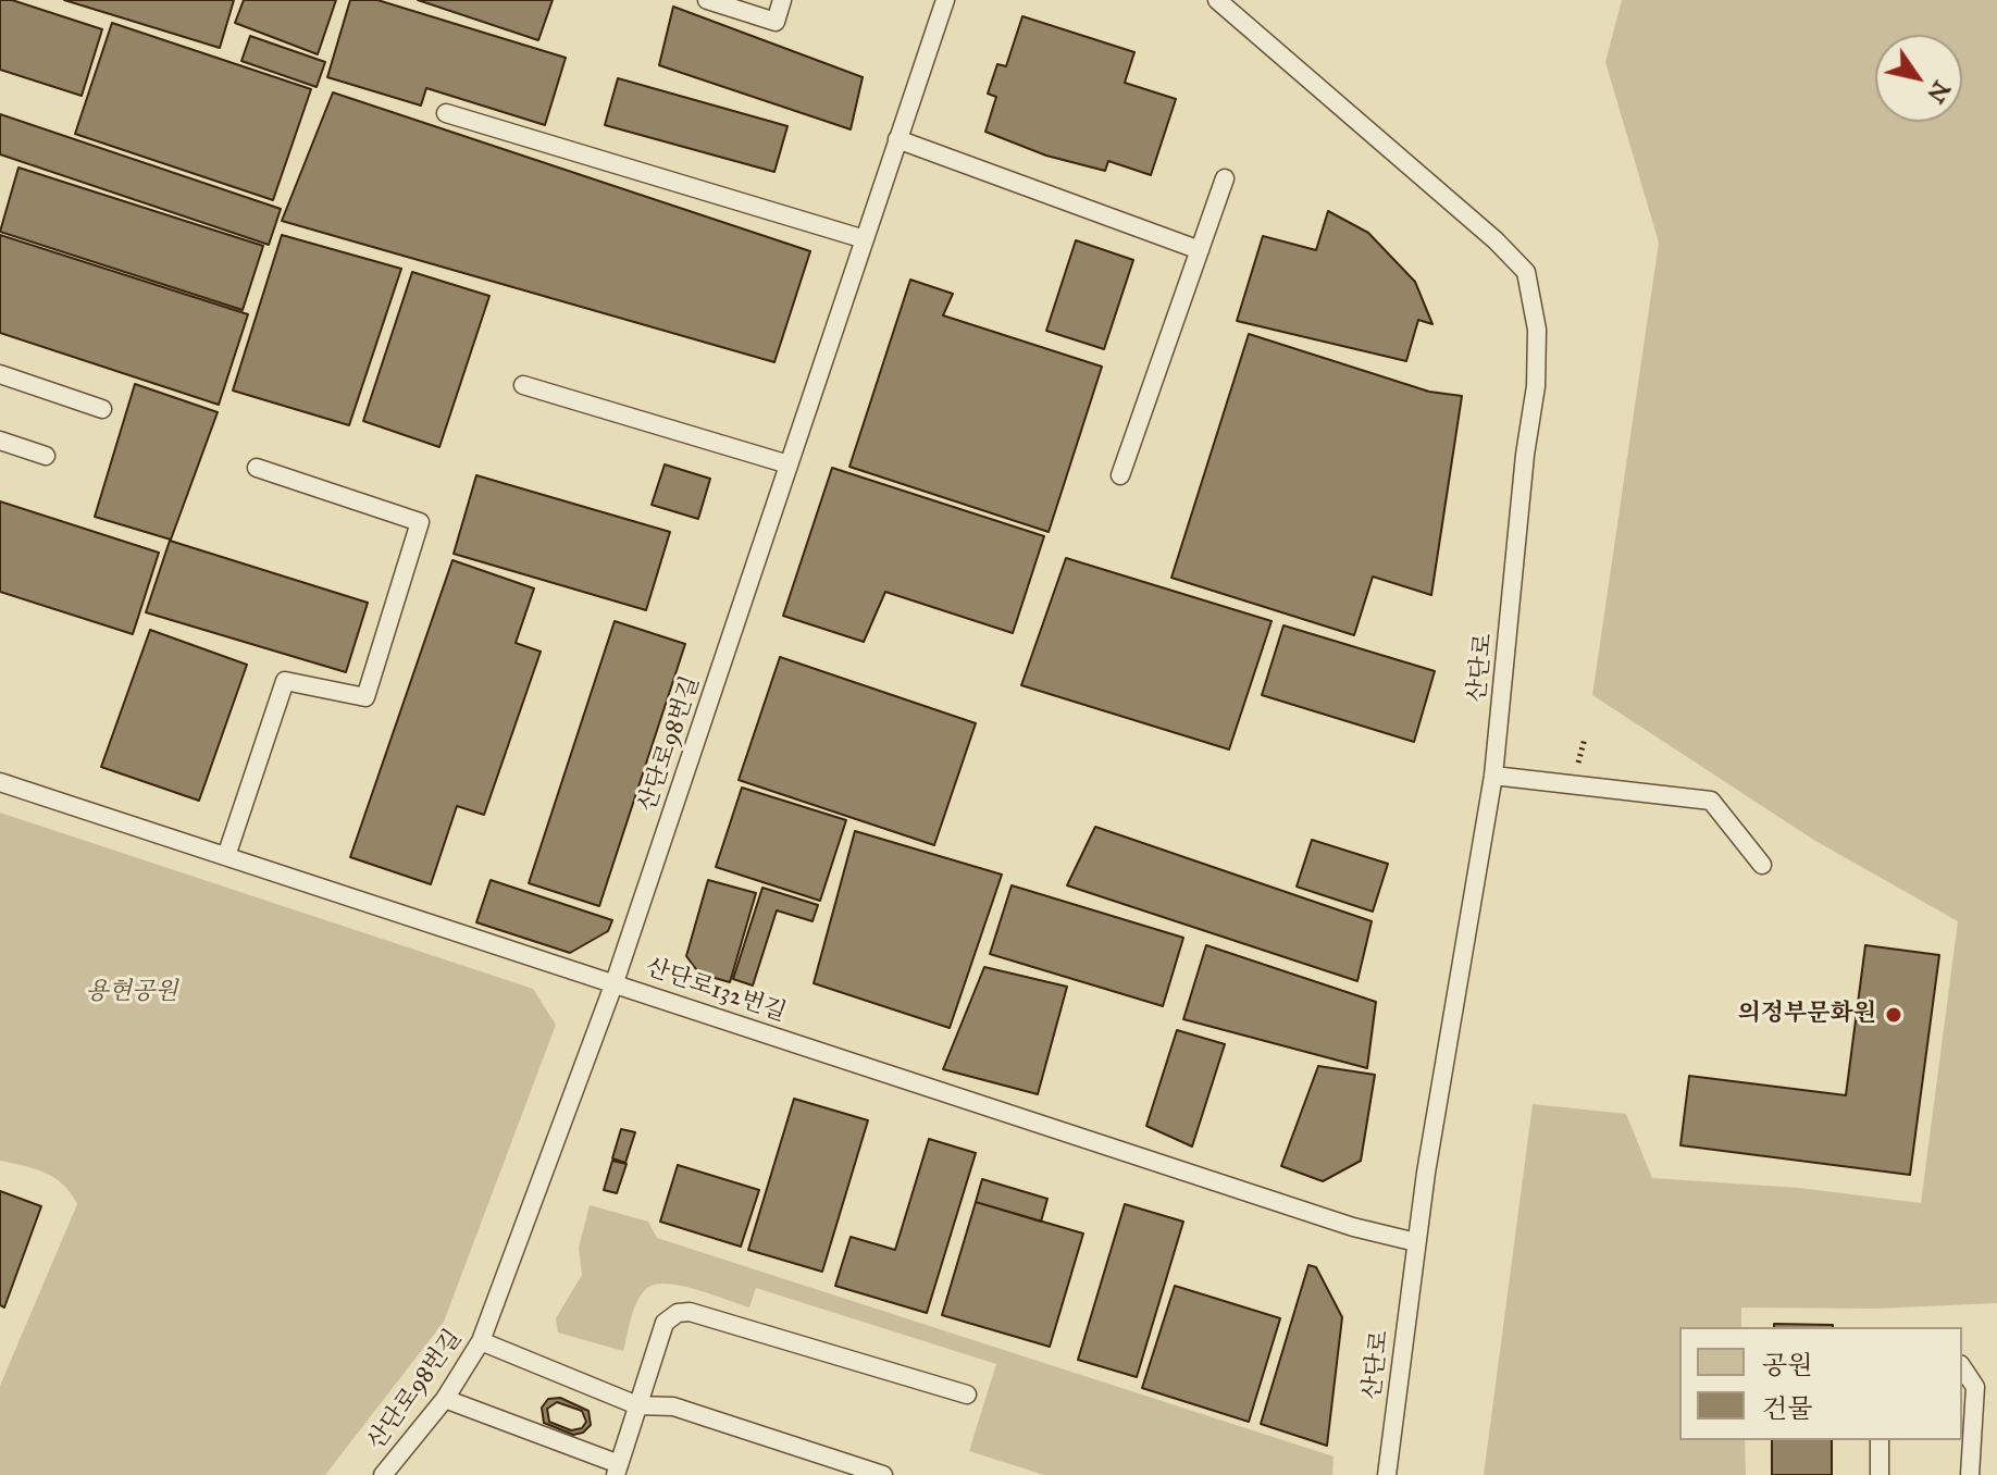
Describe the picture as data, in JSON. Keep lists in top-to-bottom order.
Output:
{
  "streets": {
    "lane": ["산단로", "산단로98번길", "산단로132번길"]
  },
  "crossings": [
    ["산단로", "산단로132번길"],
    ["산단로98번길", "산단로132번길"]
  ],
  "parks": ["용현공원"],
  "places": ["의정부문화원"],
  "legend": ["공원", "건물"],
  "north": "bottom right"
}
